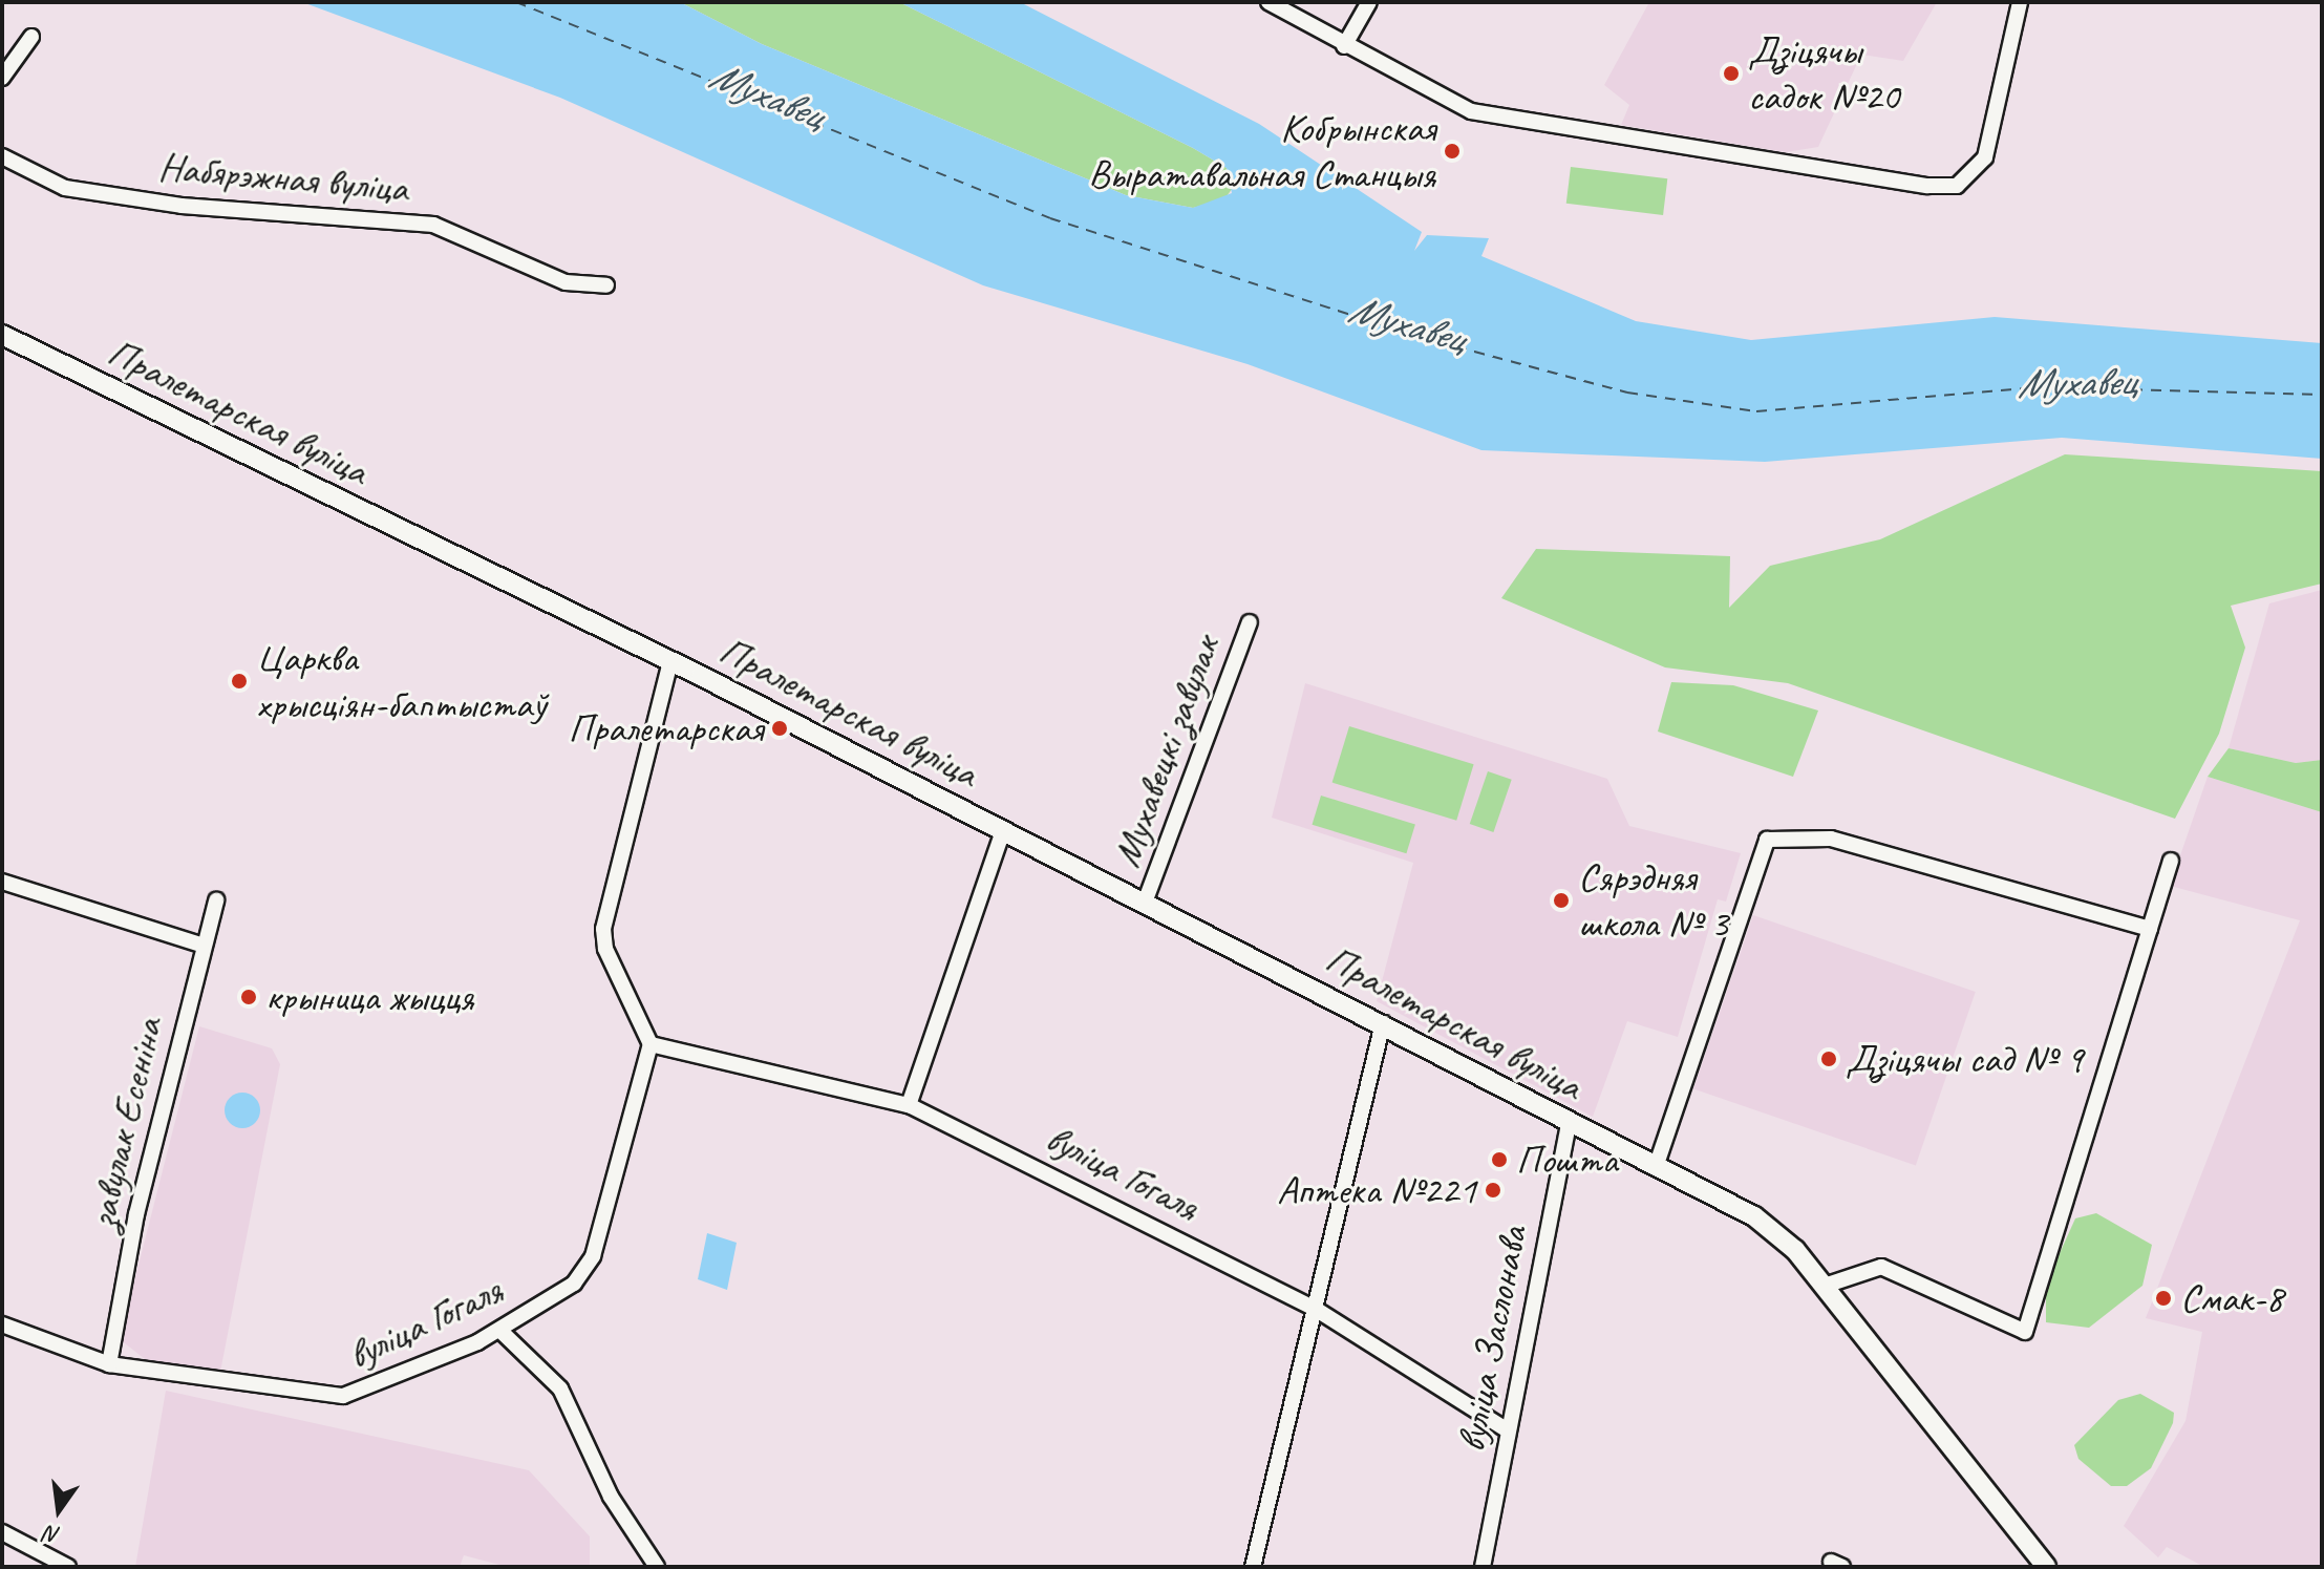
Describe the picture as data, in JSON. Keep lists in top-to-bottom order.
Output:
{
  "streets": {
    "main road": ["Пралетарская вуліца"],
    "street": [
      "Набярэжная вуліца",
      "Мухавецкі завулак",
      "завулак Есеніна",
      "вуліца Гогаля",
      "вуліца Заслонава"
    ]
  },
  "crossings": [
    ["Пралетарская вуліца", "Мухавецкі завулак"],
    ["Пралетарская вуліца", "вуліца Заслонава"],
    ["завулак Есеніна", "вуліца Гогаля"],
    ["вуліца Гогаля", "вуліца Заслонава"]
  ],
  "water": ["Мухавец"],
  "places": [
    "Дзіцячы садок №20",
    "Кобрынская Выратавальная Станцыя",
    "Царква хрысціян-баптыстаў",
    "Пралетарская",
    "Сярэдняя школа № 3",
    "крыница жыцця",
    "Дзіцячы сад № 9",
    "Пошта",
    "Аптека №221",
    "Смак-8"
  ],
  "north": "bottom"
}
